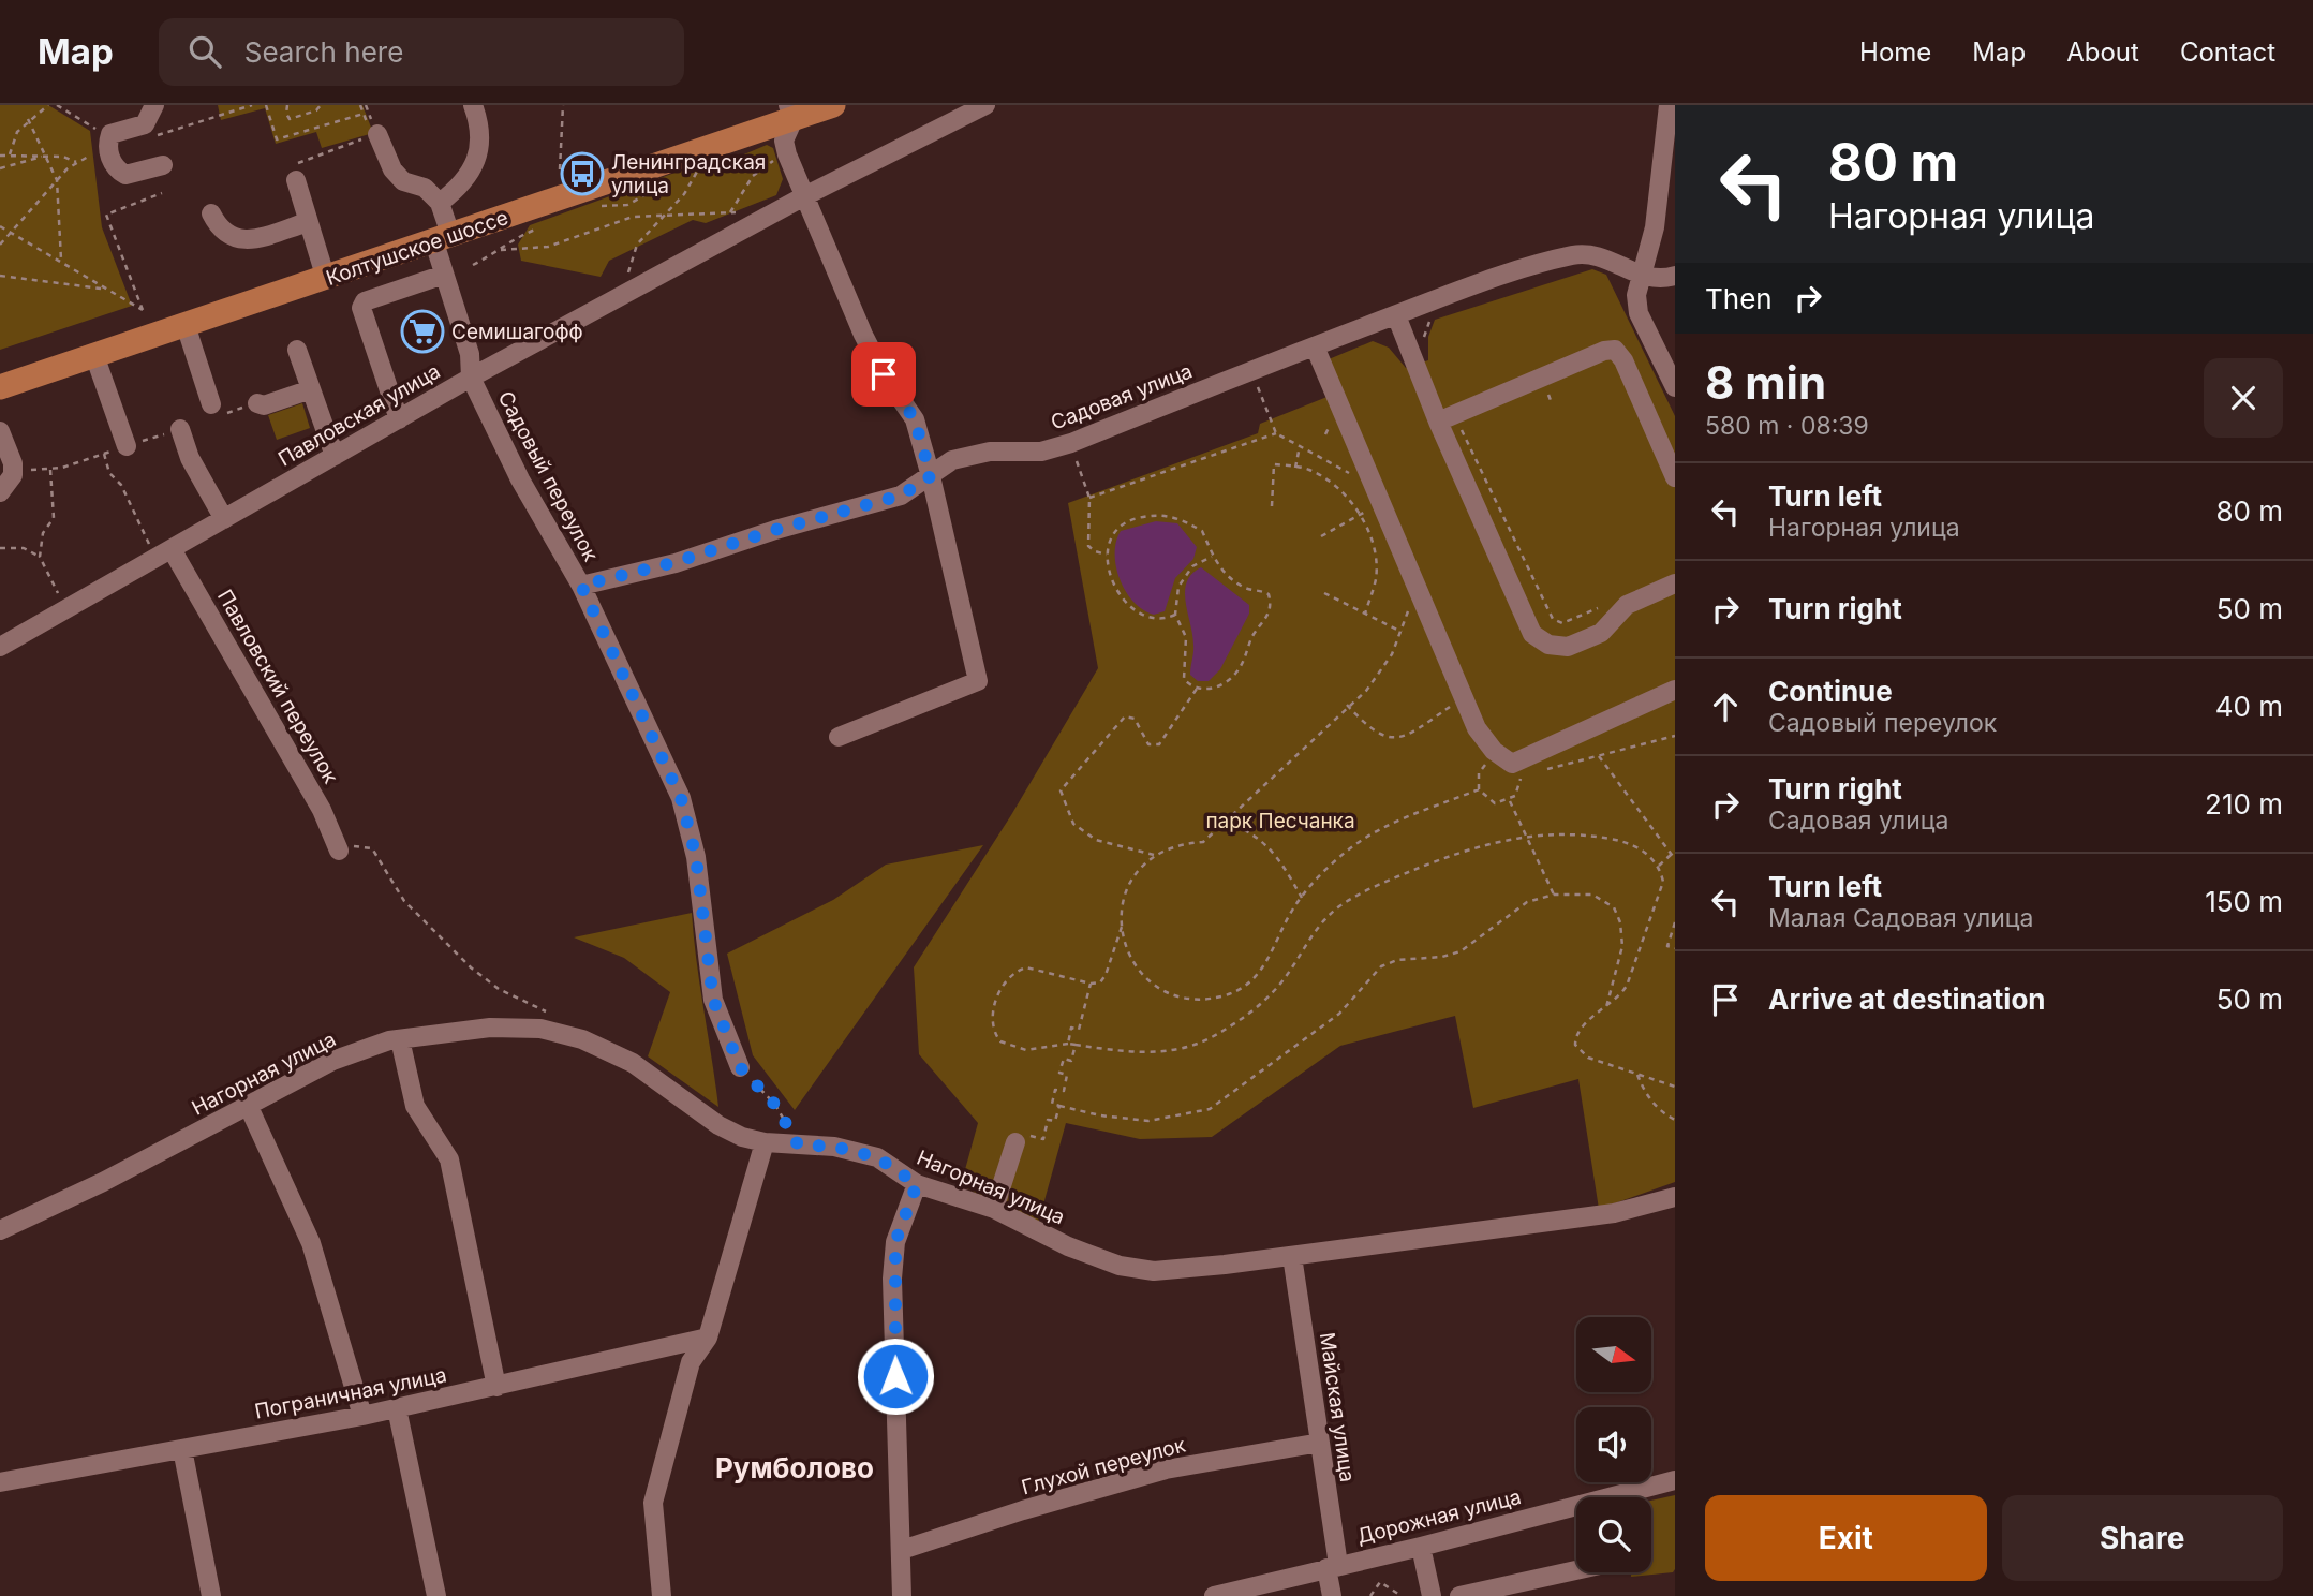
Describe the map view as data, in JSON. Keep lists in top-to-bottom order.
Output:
{
  "streets": {
    "main road": ["Колтушское шоссе"],
    "street": [
      "Садовая улица",
      "Павловская улица",
      "Садовый переулок",
      "Павловский переулок",
      "Нагорная улица",
      "Пограничная улица",
      "Майская улица",
      "Глухой переулок",
      "Дорожная улица"
    ]
  },
  "crossings": [
    ["Колтушское шоссе", "Садовый переулок"],
    ["Садовая улица", "Садовый переулок"],
    ["Павловская улица", "Садовый переулок"],
    ["Павловская улица", "Павловский переулок"],
    ["Нагорная улица", "Майская улица"],
    ["Майская улица", "Глухой переулок"],
    ["Майская улица", "Дорожная улица"]
  ],
  "districts": ["Румболово"],
  "parks": ["парк Песчанка"],
  "places": {
    "bus stop": ["Ленинградская улица"],
    "supermarket": ["Семишагофф"]
  },
  "north": "right",
  "page": {
    "header": "Map",
    "search": "Search here",
    "nav": [
      "Home",
      "Map",
      "About",
      "Contact"
    ],
    "turn": ["80 m", "Нагорная улица"],
    "then": "Then",
    "heading": ["8 min", "580 m · 08:39"],
    "list": [
      {
        "name": "Turn left",
        "note": "Нагорная улица",
        "value": "80 m"
      },
      {
        "name": "Turn right",
        "value": "50 m"
      },
      {
        "name": "Continue",
        "note": "Садовый переулок",
        "value": "40 m"
      },
      {
        "name": "Turn right",
        "note": "Садовая улица",
        "value": "210 m"
      },
      {
        "name": "Turn left",
        "note": "Малая Садовая улица",
        "value": "150 m"
      },
      {
        "name": "Arrive at destination",
        "value": "50 m"
      }
    ],
    "buttons": ["Exit", "Share"]
  }
}
